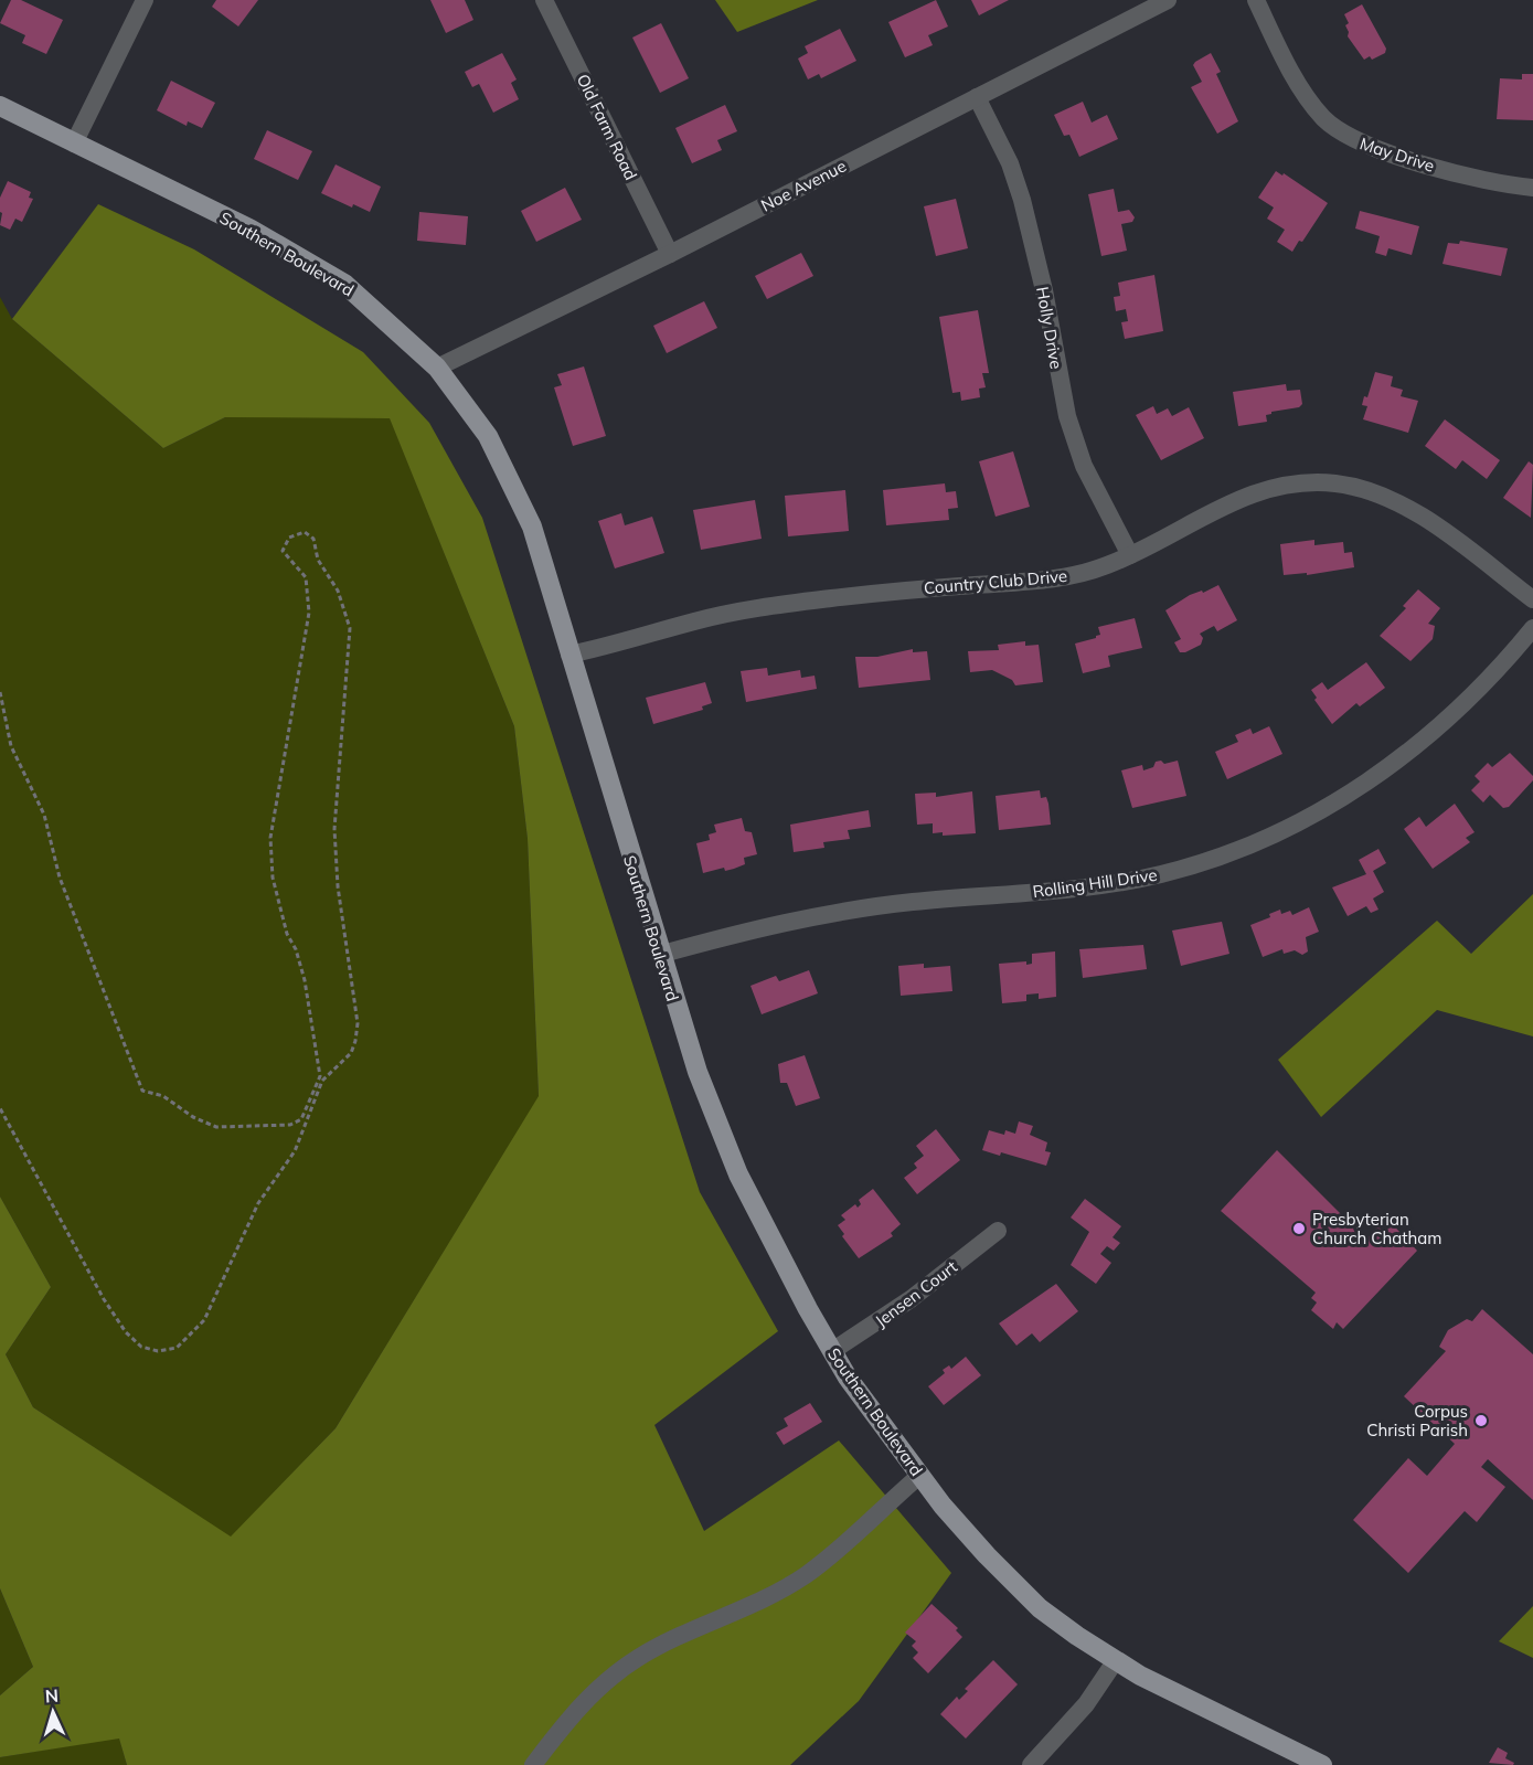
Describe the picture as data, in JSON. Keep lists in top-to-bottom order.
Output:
{
  "streets": {
    "main road": ["Southern Boulevard"],
    "street": [
      "Old Farm Road",
      "May Drive",
      "Noe Avenue",
      "Holly Drive",
      "Country Club Drive",
      "Rolling Hill Drive",
      "Jensen Court"
    ]
  },
  "crossings": [
    ["Old Farm Road", "Noe Avenue"],
    ["Noe Avenue", "Southern Boulevard"],
    ["Noe Avenue", "Holly Drive"],
    ["Southern Boulevard", "Country Club Drive"],
    ["Southern Boulevard", "Rolling Hill Drive"],
    ["Southern Boulevard", "Jensen Court"],
    ["Holly Drive", "Country Club Drive"]
  ],
  "places": ["Presbyterian Church Chatham", "Corpus Christi Parish"],
  "north": "top"
}
